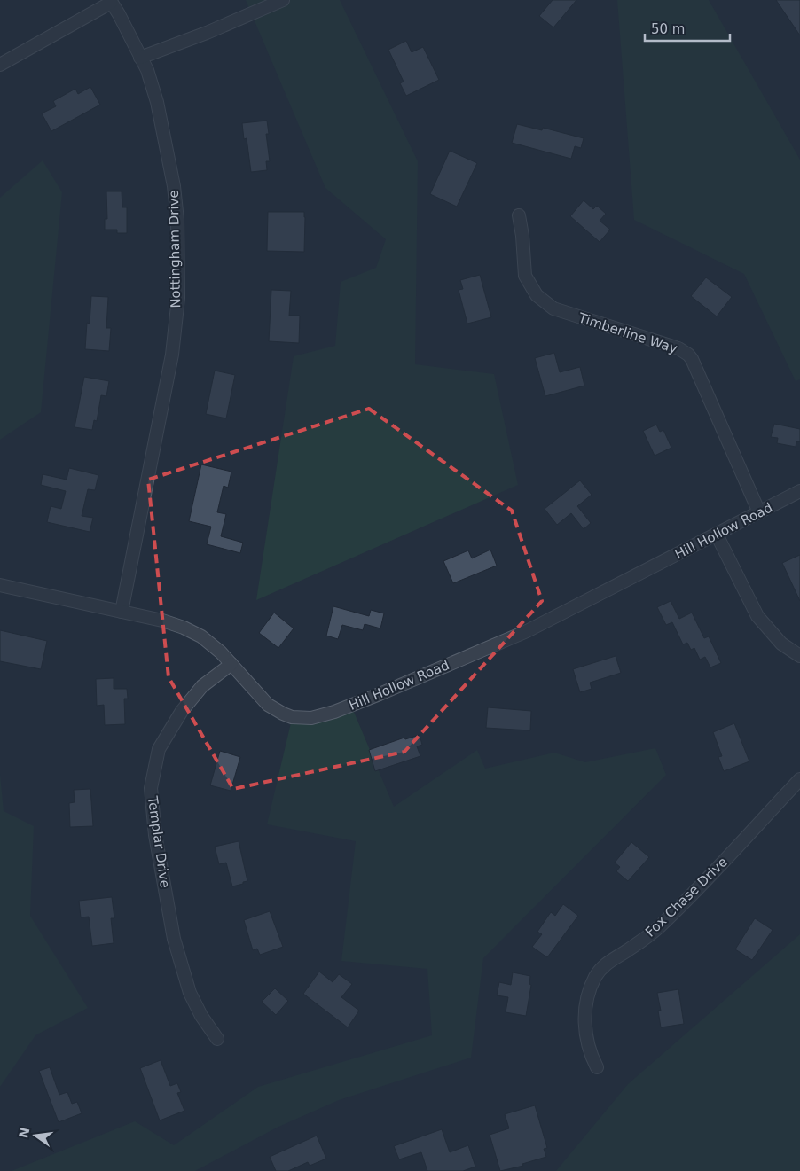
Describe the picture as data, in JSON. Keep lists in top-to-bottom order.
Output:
{
  "streets": {
    "street": [
      "Nottingham Drive",
      "Timberline Way",
      "Hill Hollow Road",
      "Templar Drive",
      "Fox Chase Drive"
    ]
  },
  "crossings": [
    ["Nottingham Drive", "Hill Hollow Road"],
    ["Timberline Way", "Hill Hollow Road"],
    ["Hill Hollow Road", "Templar Drive"]
  ],
  "scale_bar": "50 m",
  "north": "left"
}
